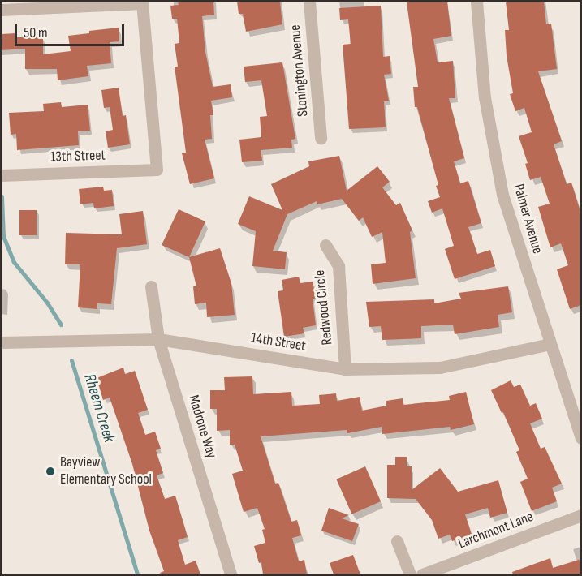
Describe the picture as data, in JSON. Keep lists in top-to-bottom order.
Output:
{
  "streets": {
    "street": [
      "Stonington Avenue",
      "13th Street",
      "Palmer Avenue",
      "Redwood Circle",
      "14th Street",
      "Madrone Way",
      "Larchmont Lane"
    ]
  },
  "crossings": [
    ["Palmer Avenue", "14th Street"],
    ["Redwood Circle", "14th Street"],
    ["14th Street", "Madrone Way"]
  ],
  "water": ["Rheem Creek"],
  "places": ["Bayview Elementary School"],
  "scale_bar": "50 m"
}
